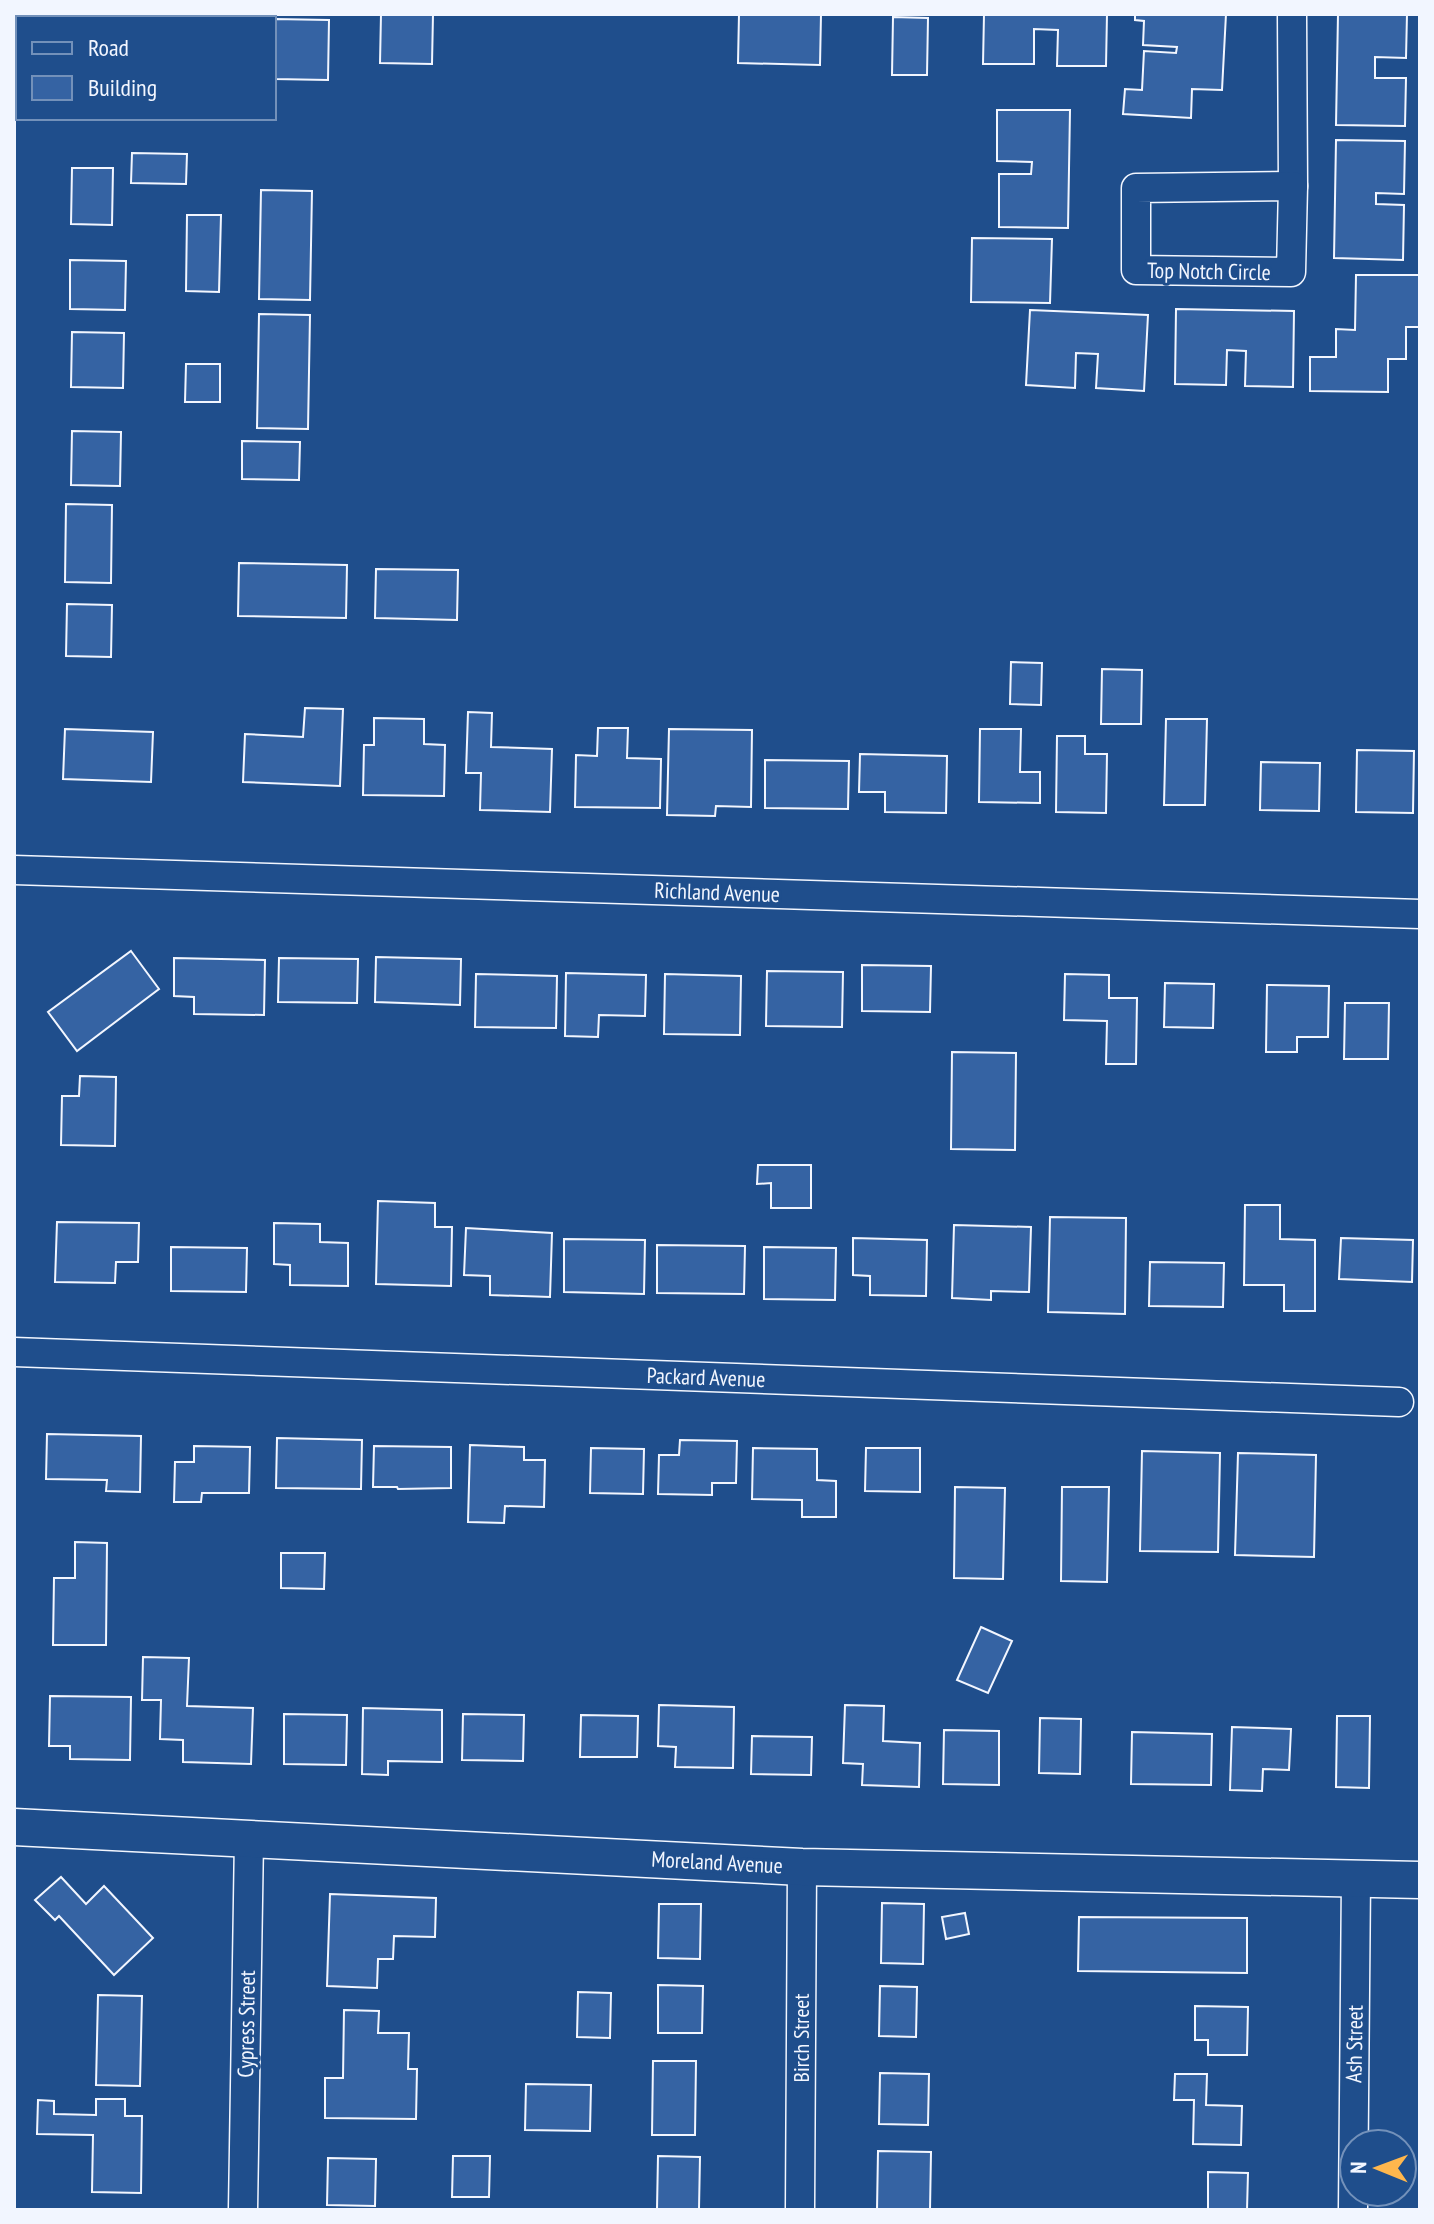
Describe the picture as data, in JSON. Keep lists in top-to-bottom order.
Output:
{
  "streets": {
    "street": [
      "Top Notch Circle",
      "Richland Avenue",
      "Packard Avenue",
      "Moreland Avenue",
      "Cypress Street",
      "Birch Street",
      "Ash Street"
    ]
  },
  "crossings": [
    ["Moreland Avenue", "Cypress Street"],
    ["Moreland Avenue", "Birch Street"],
    ["Moreland Avenue", "Ash Street"]
  ],
  "legend": ["Road", "Building"],
  "north": "left"
}
